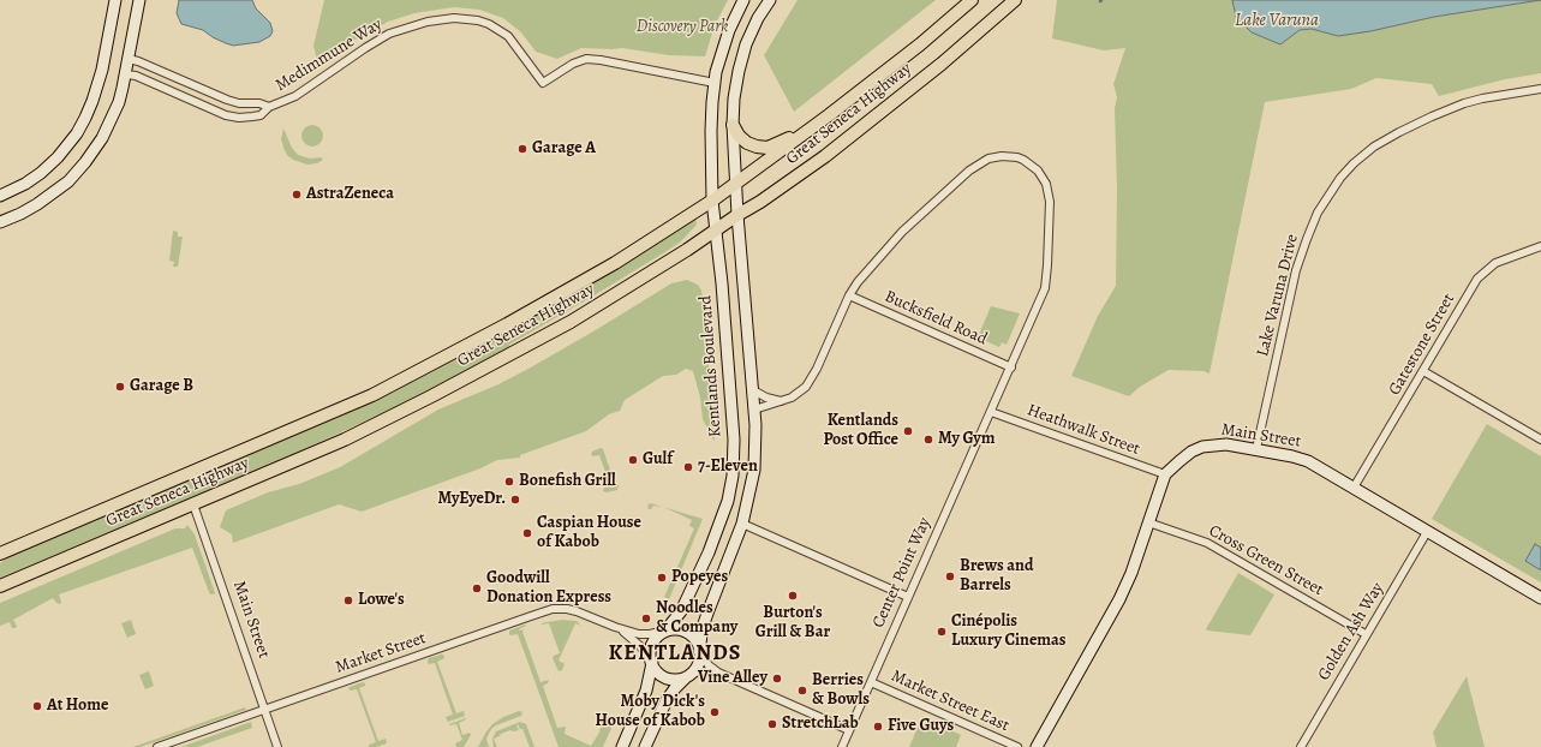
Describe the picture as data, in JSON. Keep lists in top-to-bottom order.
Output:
{
  "streets": {
    "main road": ["Great Seneca Highway"],
    "street": [
      "Medimmune Way",
      "Lake Varuna Drive",
      "Bucksfield Road",
      "Gatestone Street",
      "Kentlands Boulevard",
      "Heathwalk Street",
      "Main Street",
      "Cross Green Street",
      "Center Point Way",
      "Golden Ash Way",
      "Market Street",
      "Market Street East"
    ]
  },
  "crossings": [
    ["Medimmune Way", "Kentlands Boulevard"],
    ["Great Seneca Highway", "Kentlands Boulevard"],
    ["Great Seneca Highway", "Main Street"],
    ["Lake Varuna Drive", "Main Street"],
    ["Bucksfield Road", "Center Point Way"],
    ["Gatestone Street", "Main Street"],
    ["Kentlands Boulevard", "Market Street"],
    ["Heathwalk Street", "Main Street"],
    ["Heathwalk Street", "Center Point Way"],
    ["Main Street", "Cross Green Street"],
    ["Main Street", "Golden Ash Way"],
    ["Main Street", "Market Street"],
    ["Cross Green Street", "Golden Ash Way"],
    ["Center Point Way", "Market Street East"]
  ],
  "districts": ["KENTLANDS"],
  "water": ["Lake Varuna"],
  "parks": ["Discovery Park"],
  "places": [
    "Garage A",
    "AstraZeneca",
    "Garage B",
    "Kentlands Post Office",
    "My Gym",
    "Gulf",
    "7-Eleven",
    "Bonefish Grill",
    "MyEyeDr.",
    "Caspian House of Kabob",
    "Brews and Barrels",
    "Popeyes",
    "Goodwill Donation Express",
    "Burton's Grill & Bar",
    "Lowe's",
    "Noodles & Company",
    "Cinépolis Luxury Cinemas",
    "Vine Alley",
    "Berries & Bowls",
    "At Home",
    "Moby Dick's House of Kabob",
    "StretchLab",
    "Five Guys"
  ]
}
